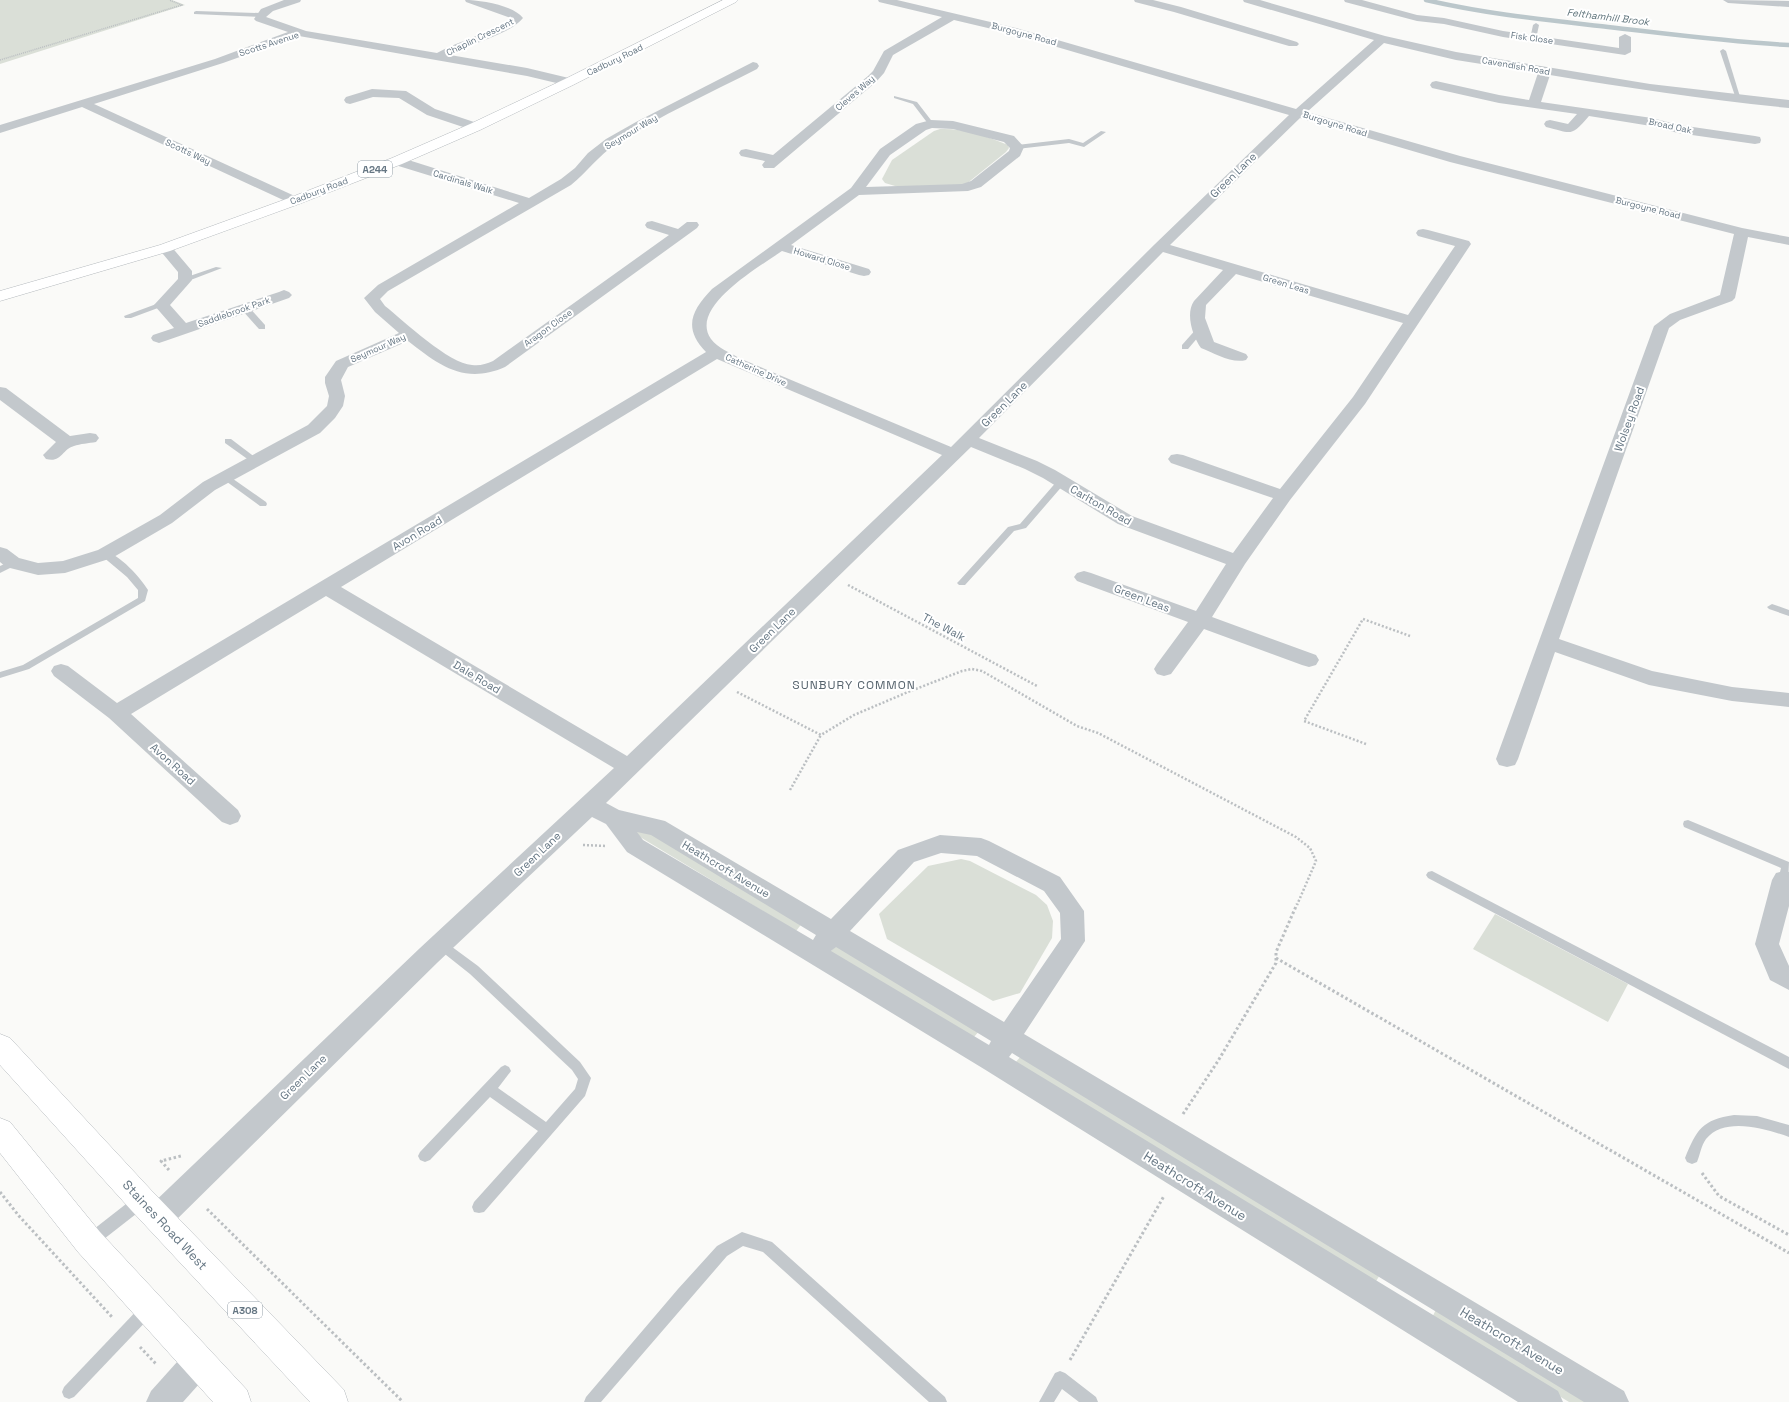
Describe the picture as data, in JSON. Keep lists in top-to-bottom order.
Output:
{
  "streets": {
    "main road": [
      "Cadbury Road",
      "A244",
      "Staines Road West",
      "A308"
    ],
    "street": [
      "Burgoyne Road",
      "Chaplin Crescent",
      "Fisk Close",
      "Scotts Avenue",
      "Cavendish Road",
      "Cleves Way",
      "Broad Oak",
      "Seymour Way",
      "Scotts Way",
      "Green Lane",
      "Cardinals Walk",
      "Howard Close",
      "Green Leas",
      "Saddlebrook Park",
      "Aragon Close",
      "Catherine Drive",
      "Wolsey Road",
      "Carlton Road",
      "Avon Road",
      "Dale Road",
      "Heathcroft Avenue"
    ],
    "path": ["The Walk"]
  },
  "crossings": [
    ["Burgoyne Road", "Cleves Way"],
    ["Burgoyne Road", "Green Lane"],
    ["Burgoyne Road", "Wolsey Road"],
    ["Chaplin Crescent", "Scotts Avenue"],
    ["Fisk Close", "Green Lane"],
    ["Scotts Avenue", "Cadbury Road"],
    ["Scotts Avenue", "Scotts Way"],
    ["Cadbury Road", "Scotts Way"],
    ["Cadbury Road", "Cardinals Walk"],
    ["Cavendish Road", "Green Lane"],
    ["Seymour Way", "Cardinals Walk"],
    ["Seymour Way", "Aragon Close"],
    ["Green Lane", "Green Leas"],
    ["Green Lane", "Catherine Drive"],
    ["Green Lane", "Carlton Road"],
    ["Green Lane", "Dale Road"],
    ["Green Lane", "Heathcroft Avenue"],
    ["Green Lane", "Staines Road West"],
    ["Howard Close", "Catherine Drive"],
    ["Catherine Drive", "Avon Road"],
    ["Avon Road", "Dale Road"]
  ],
  "districts": ["SUNBURY COMMON"],
  "water": ["Felthamhill Brook"]
}
